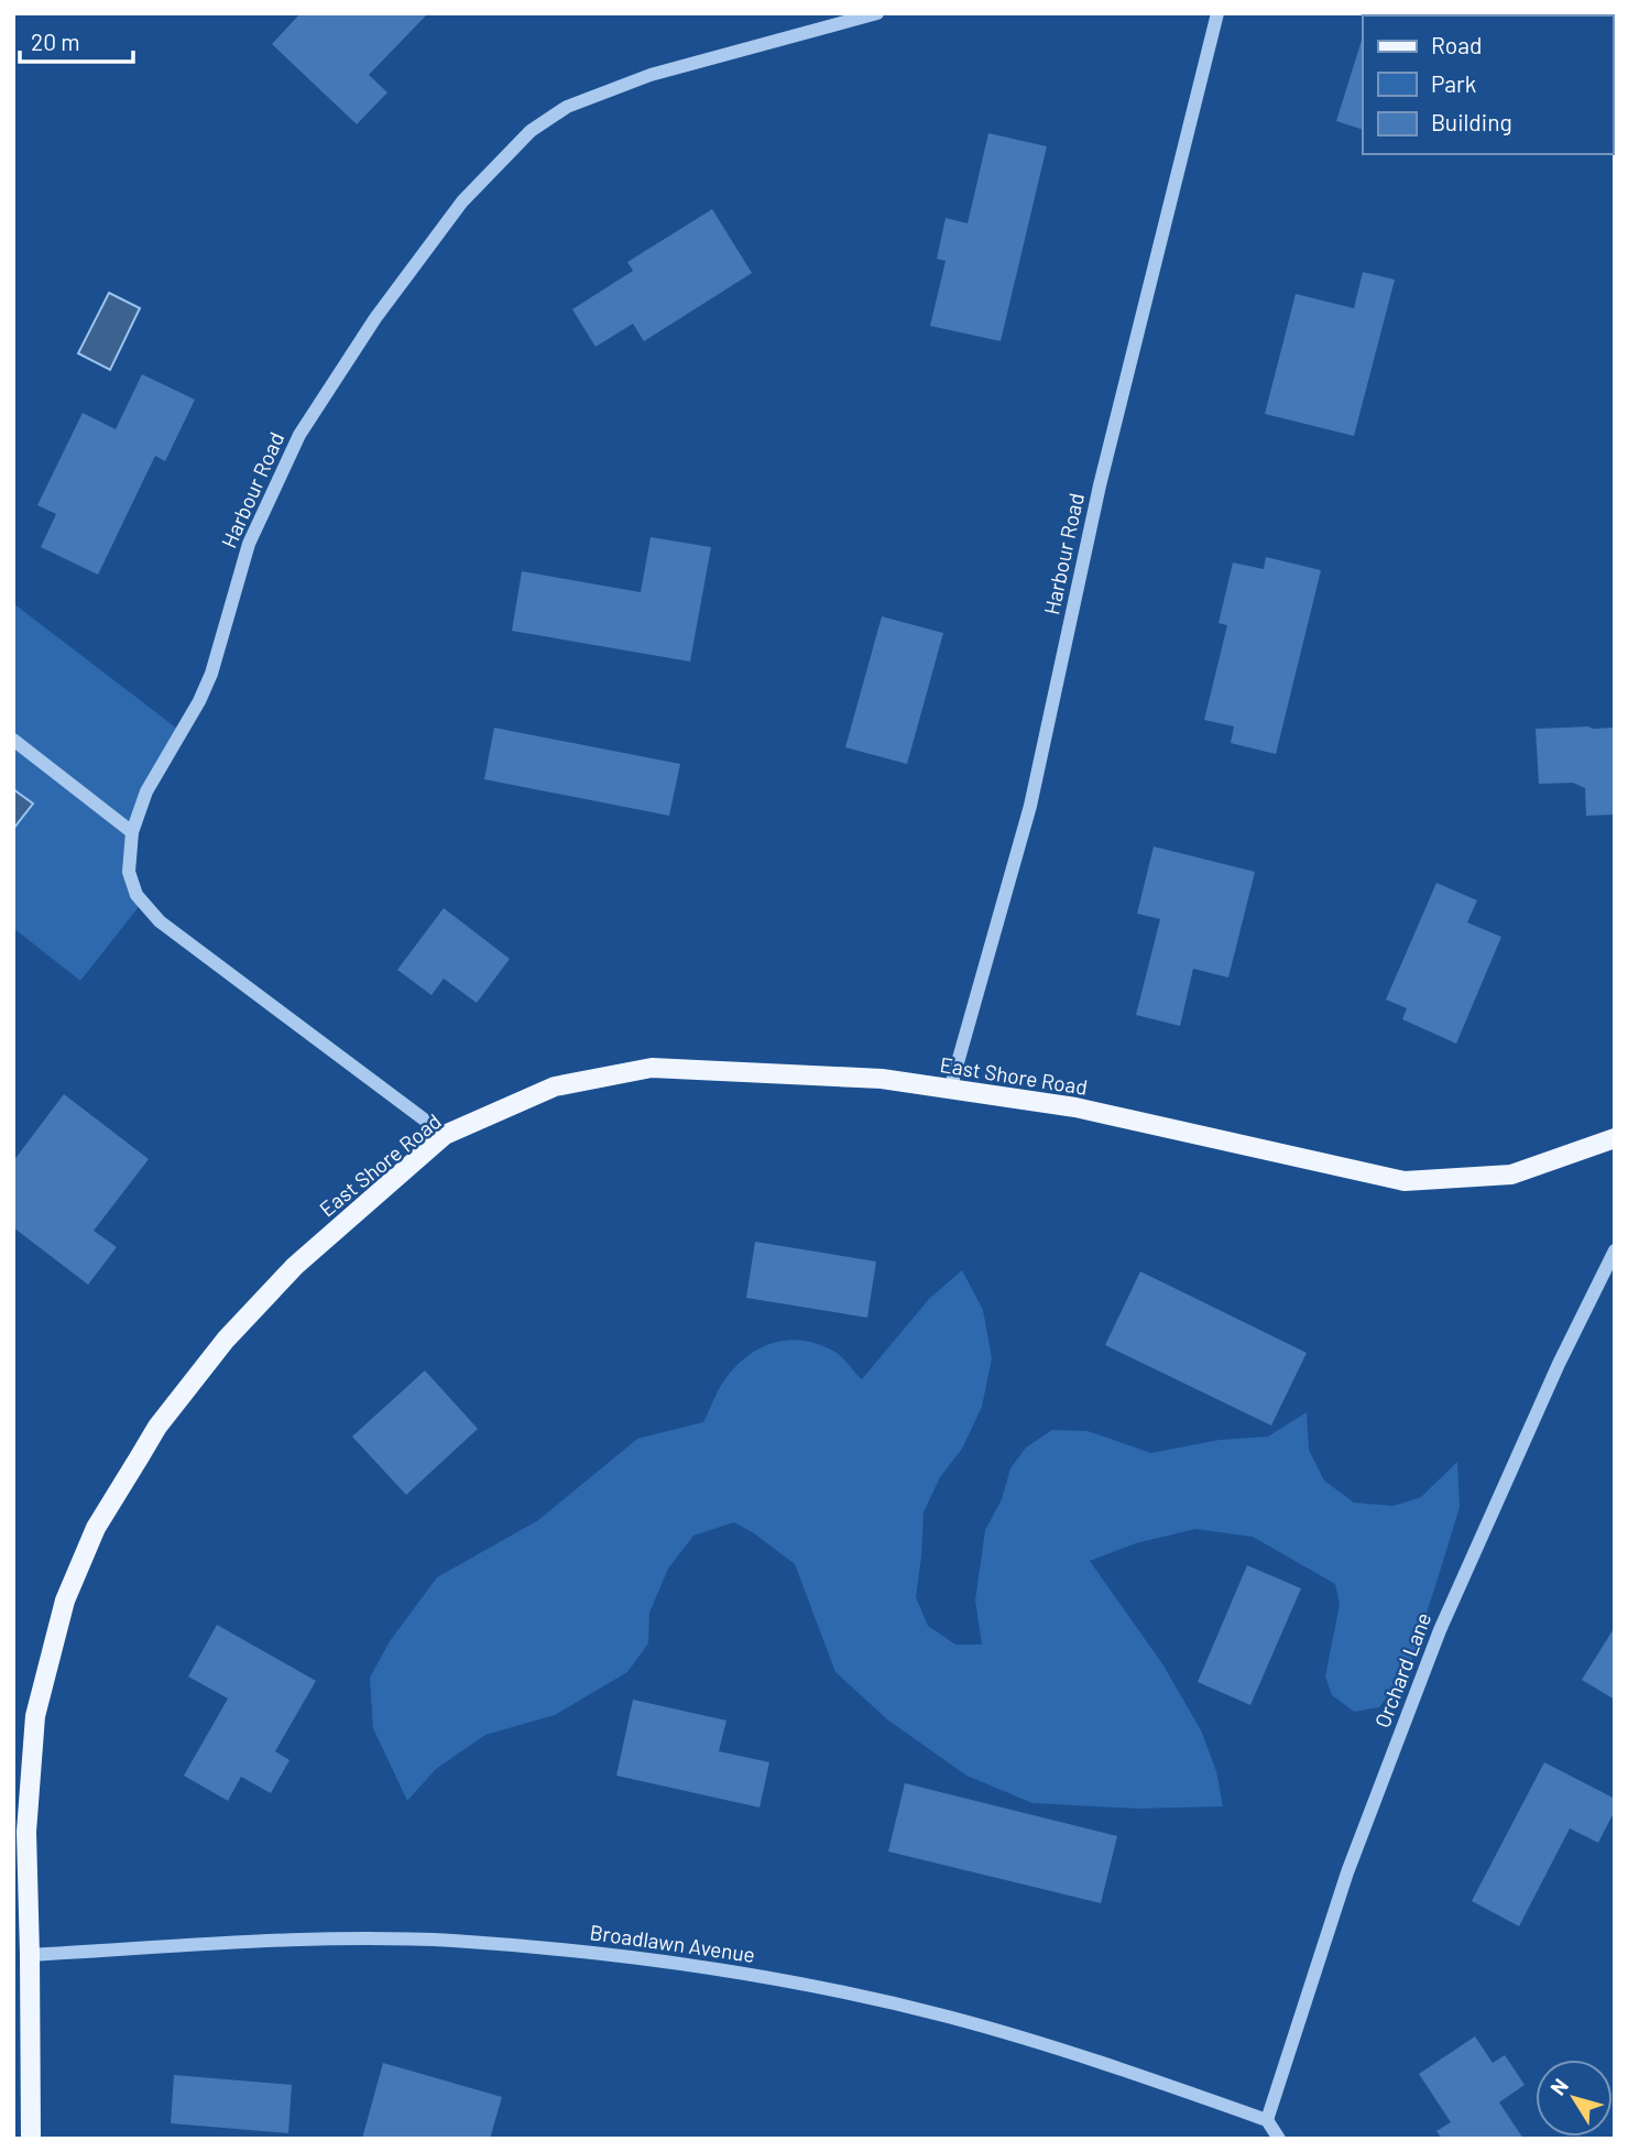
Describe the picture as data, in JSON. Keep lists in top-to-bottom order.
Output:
{
  "streets": {
    "main road": ["East Shore Road"],
    "street": ["Harbour Road", "Orchard Lane", "Broadlawn Avenue"]
  },
  "crossings": [
    ["Harbour Road", "East Shore Road"],
    ["East Shore Road", "Broadlawn Avenue"],
    ["Orchard Lane", "Broadlawn Avenue"]
  ],
  "legend": ["Road", "Park", "Building"],
  "scale_bar": "20 m",
  "north": "top left"
}
